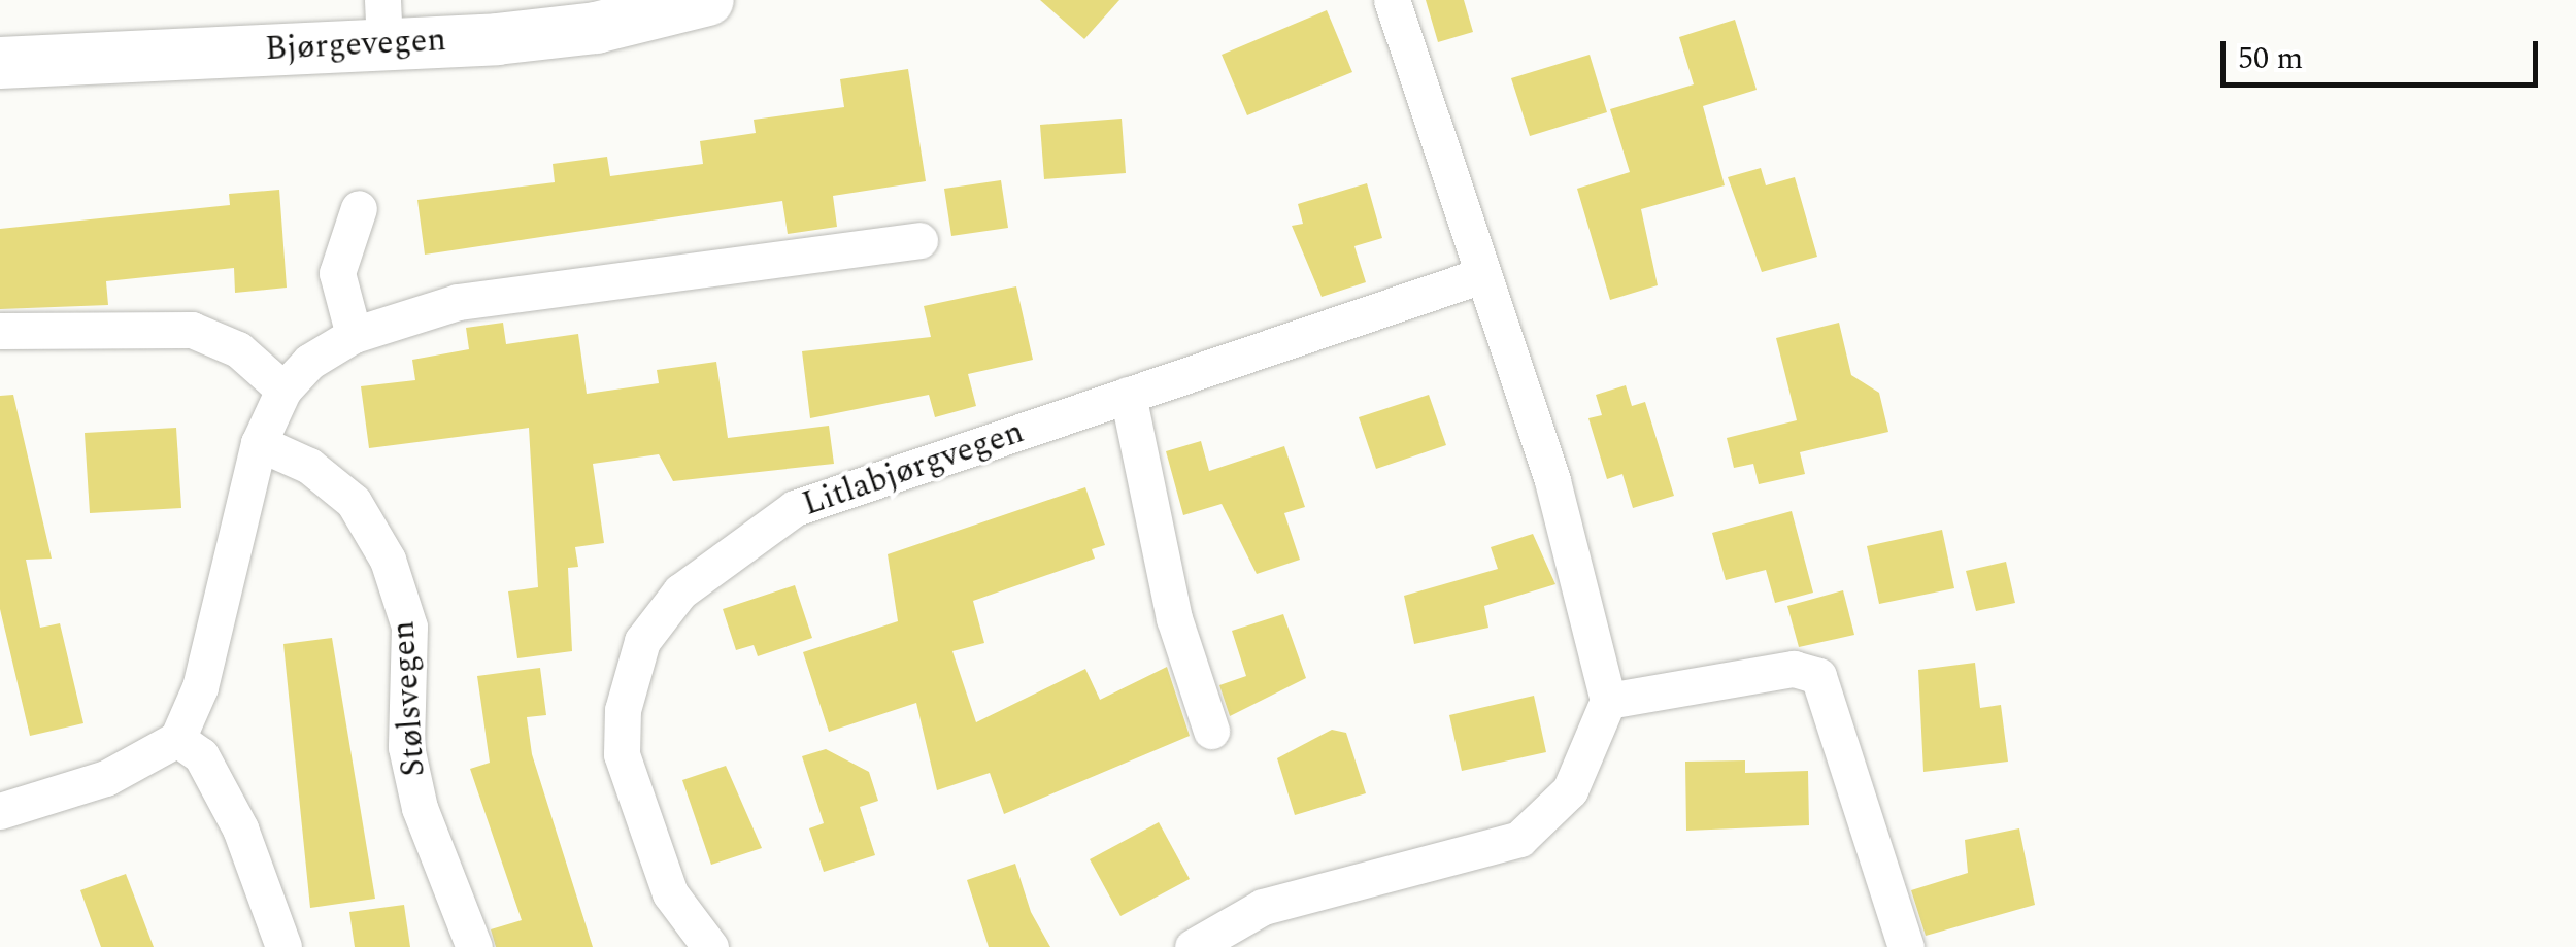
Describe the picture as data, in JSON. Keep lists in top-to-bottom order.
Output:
{
  "streets": {
    "street": ["Bjørgevegen", "Litlabjørgvegen", "Stølsvegen"]
  },
  "scale_bar": "50 m"
}
